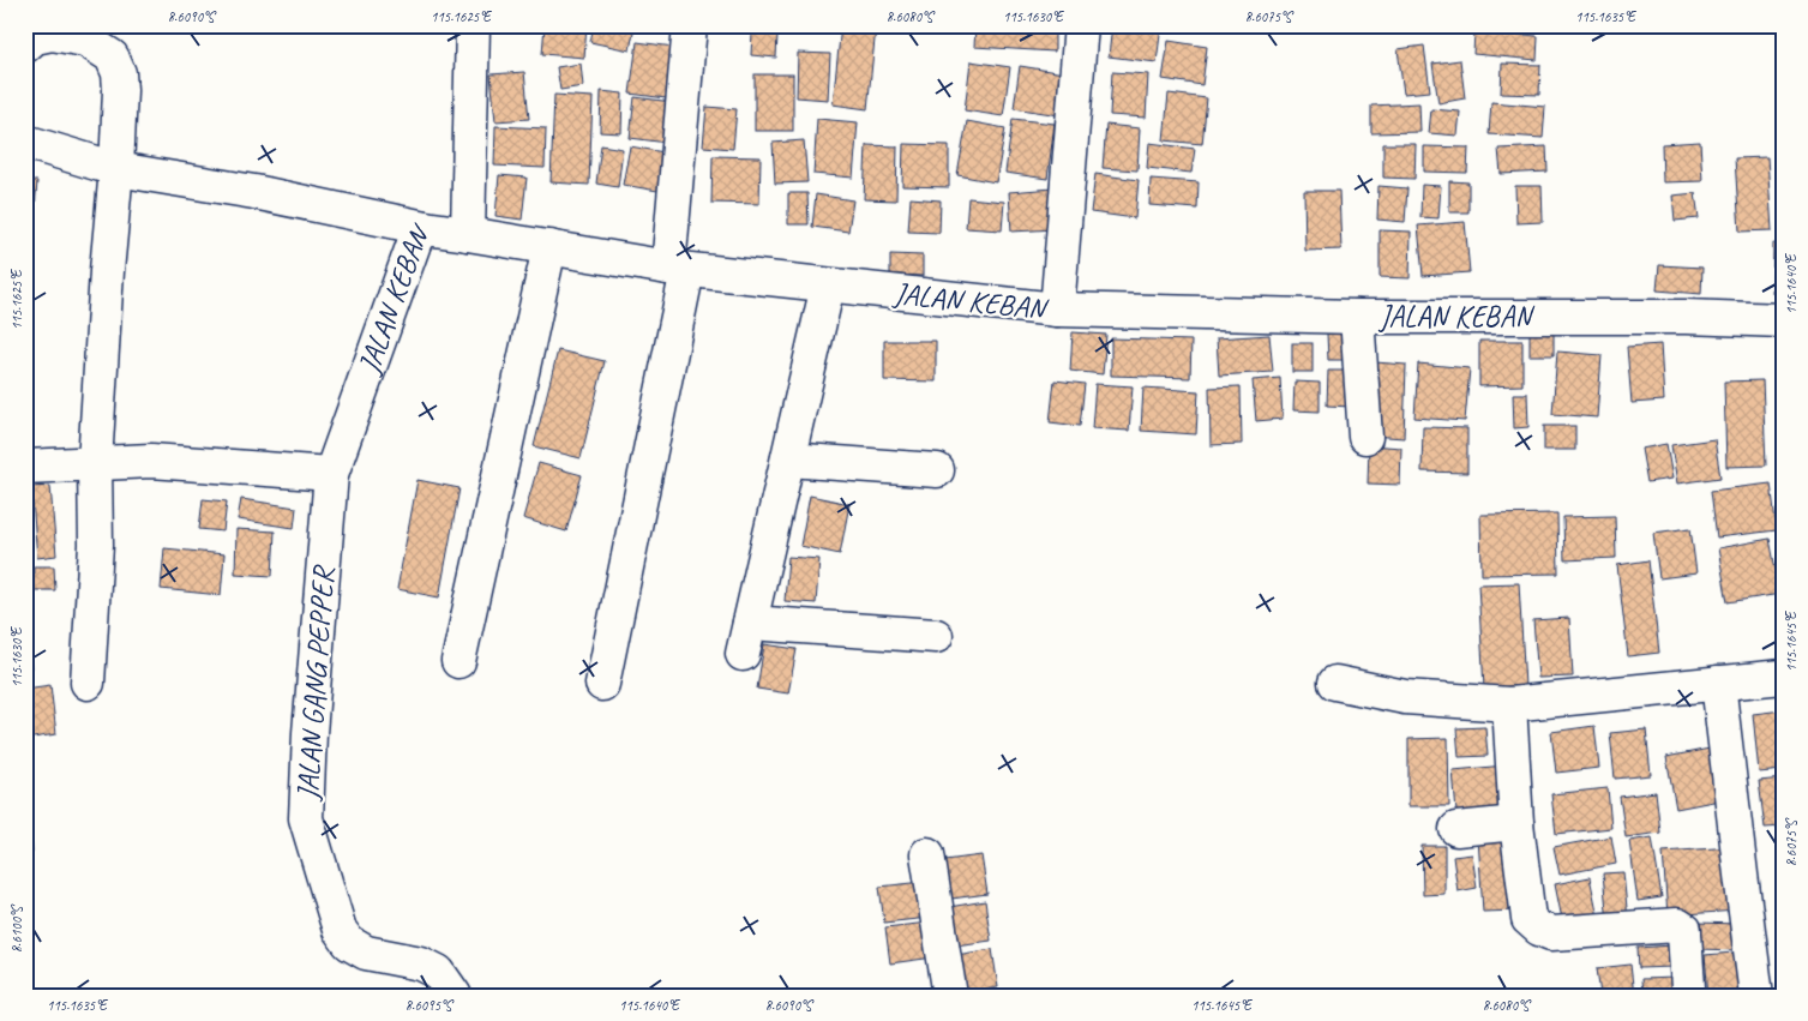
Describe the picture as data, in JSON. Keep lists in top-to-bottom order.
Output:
{
  "streets": {
    "street": ["JALAN KEBAN", "JALAN GANG PEPPER"]
  },
  "crossings": [
    ["JALAN KEBAN", "JALAN GANG PEPPER"]
  ],
  "coordinates": [
    "8.6090°S",
    "115.1625°E",
    "8.6080°S",
    "115.1630°E",
    "8.6075°S",
    "115.1635°E",
    "115.1640°E",
    "115.1645°E",
    "8.6100°S",
    "8.6095°S"
  ]
}
